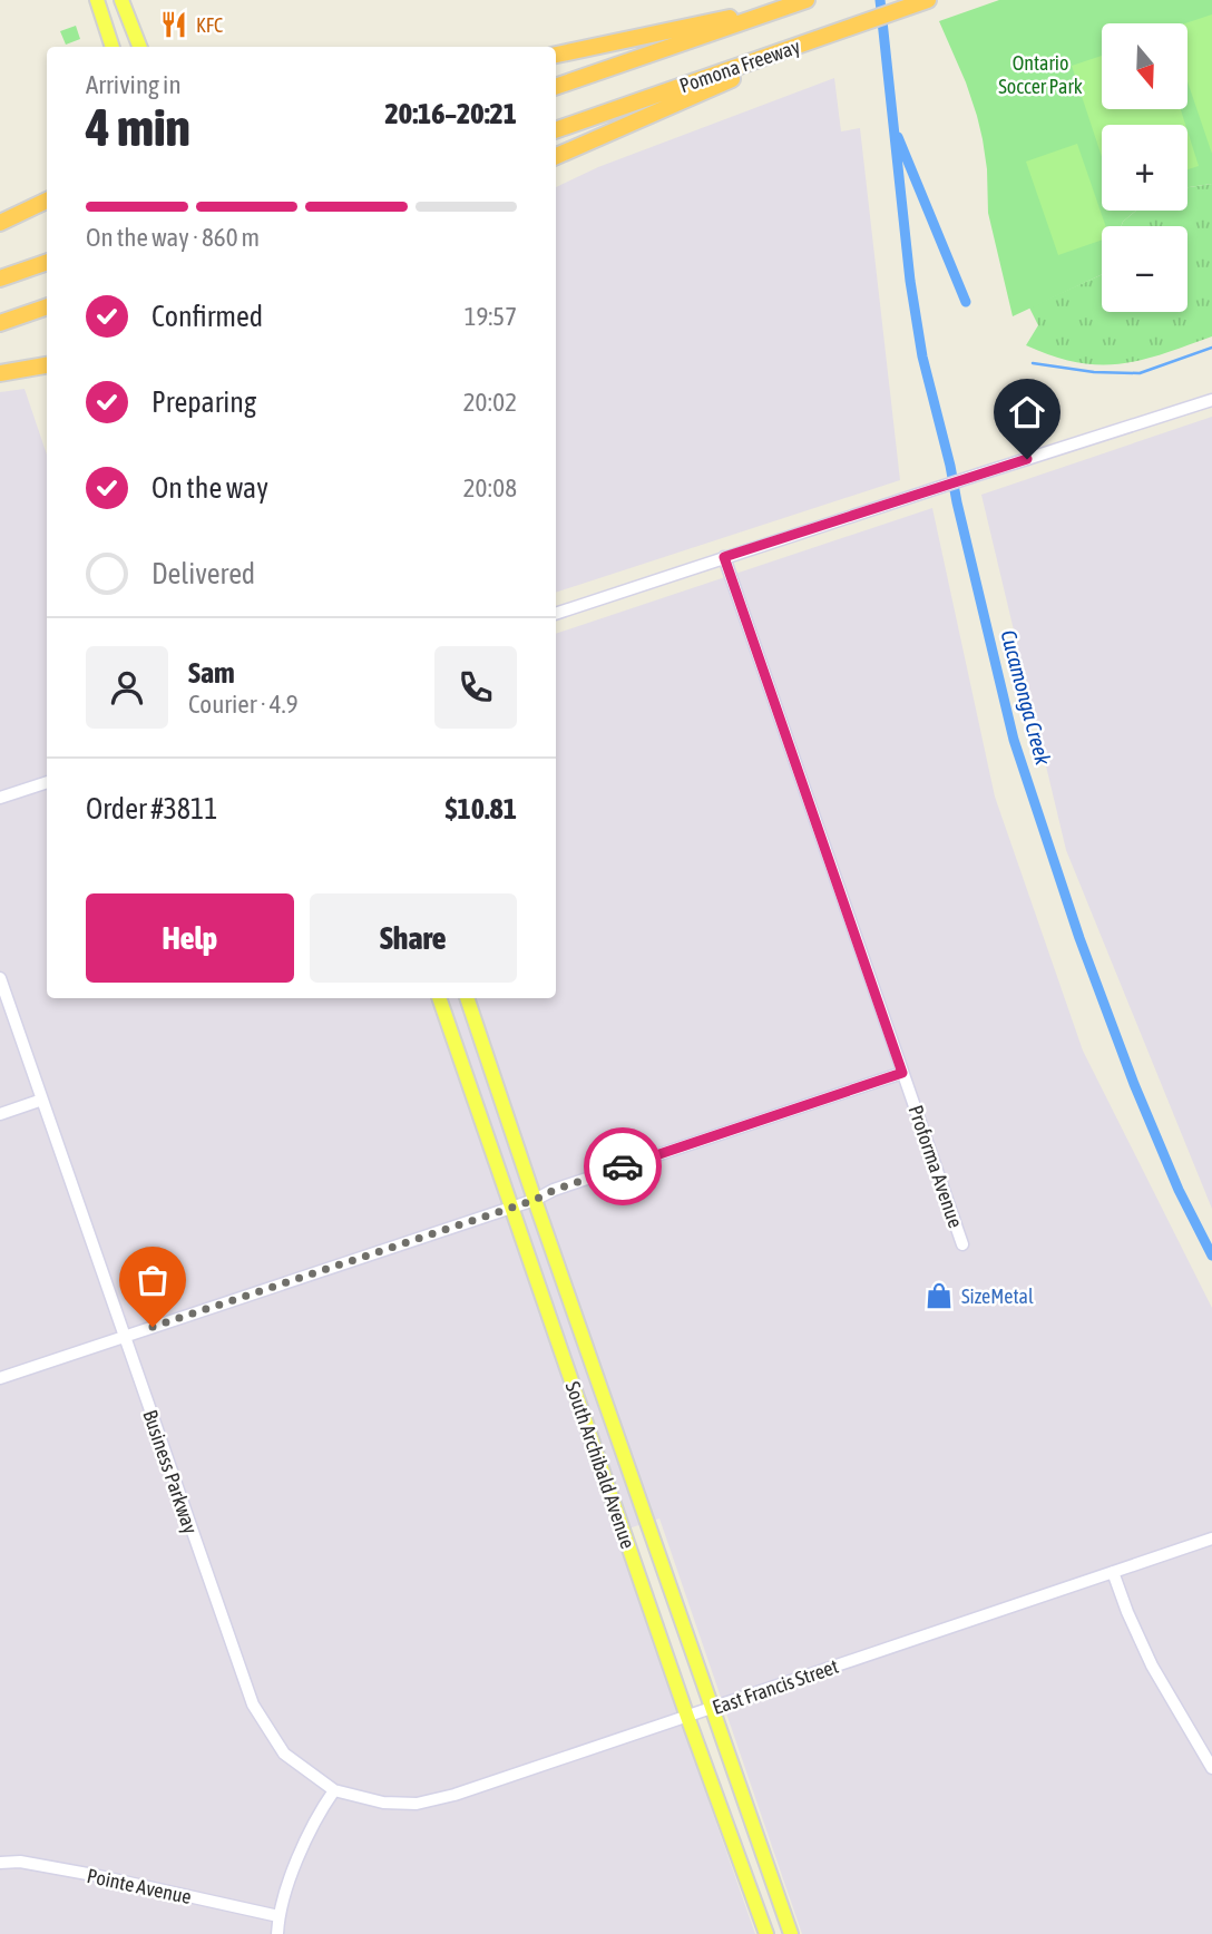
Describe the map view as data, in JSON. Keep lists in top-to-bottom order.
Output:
{
  "streets": {
    "highway": ["Pomona Freeway"],
    "main road": ["South Archibald Avenue"],
    "street": [
      "Proforma Avenue",
      "Business Parkway",
      "East Francis Street",
      "Pointe Avenue"
    ]
  },
  "crossings": [
    ["South Archibald Avenue", "East Francis Street"],
    ["Business Parkway", "East Francis Street"]
  ],
  "water": ["Cucamonga Creek"],
  "parks": ["Ontario Soccer Park"],
  "places": {
    "restaurant": ["KFC"],
    "shop": ["SizeMetal"]
  },
  "north": "bottom",
  "page": {
    "map_buttons": ["+", "−"],
    "heading": ["4 min", "Arriving in", "20:16–20:21"],
    "panel": [
      "Sam",
      "Courier · 4.9",
      "Order #3811",
      "$10.81"
    ],
    "bar": "On the way · 860 m",
    "list": [
      ["Confirmed", "19:57"],
      ["Preparing", "20:02"],
      ["On the way", "20:08"],
      "Delivered"
    ],
    "buttons": ["Help", "Share"]
  }
}
